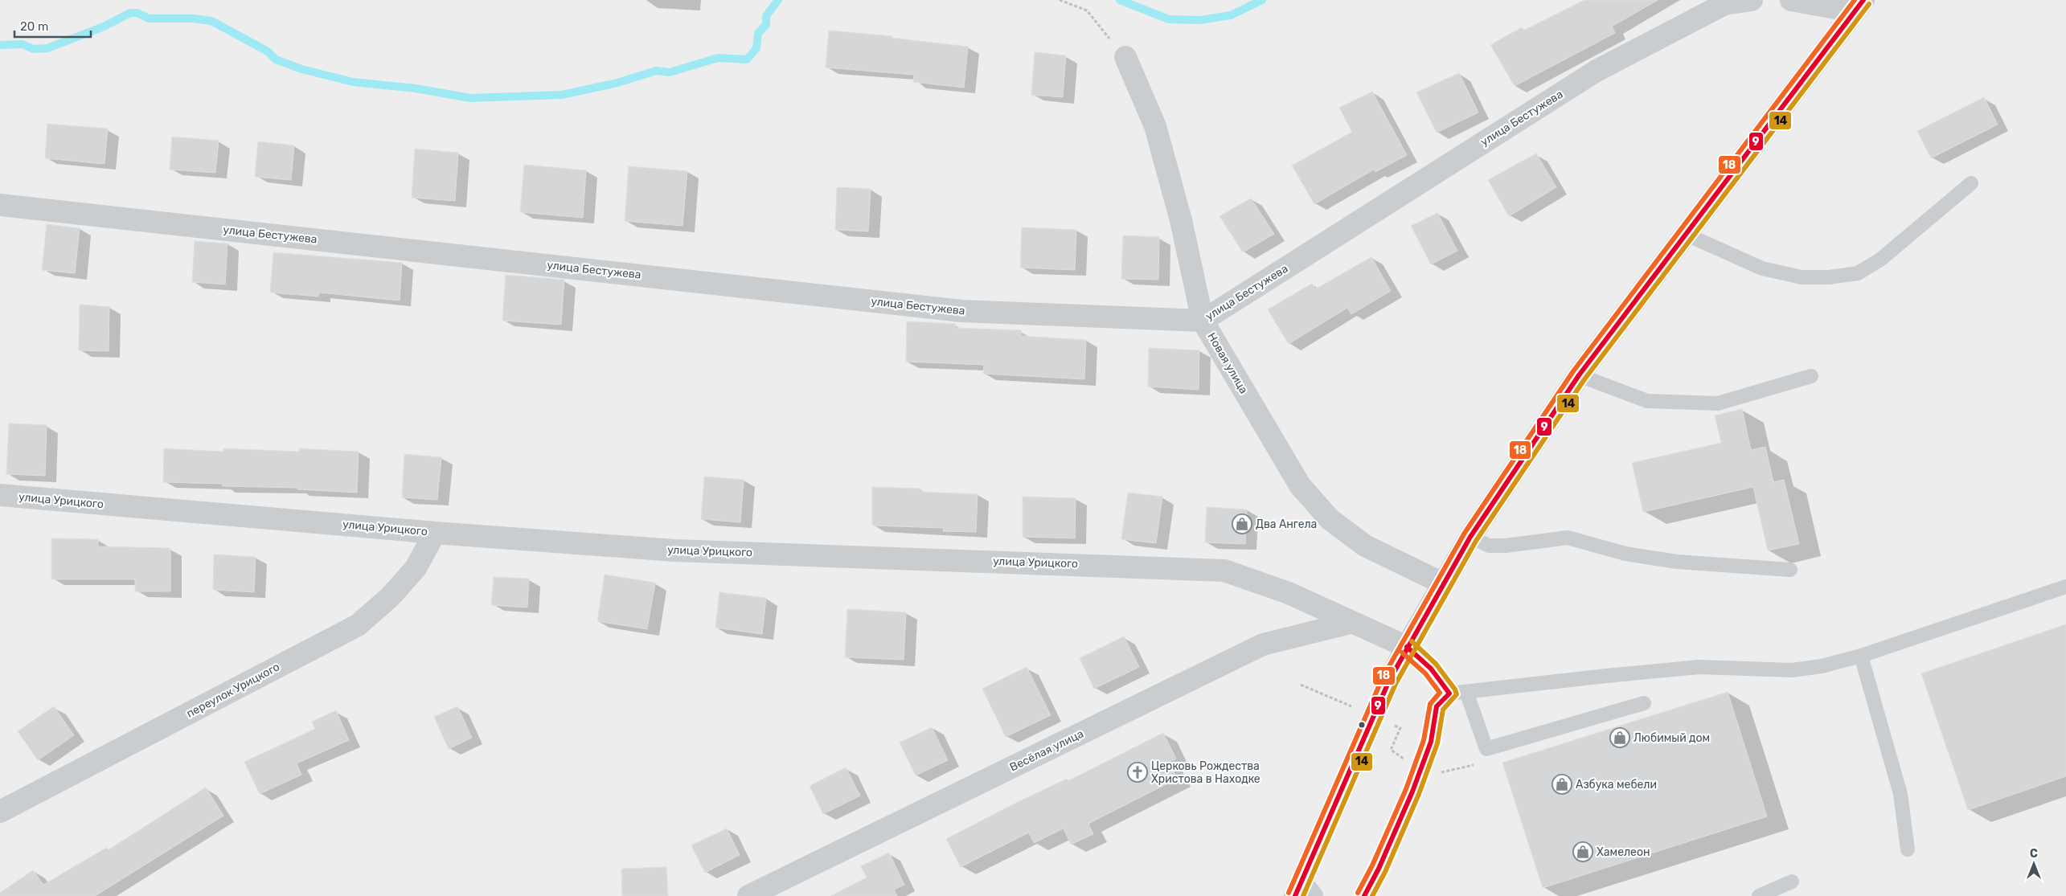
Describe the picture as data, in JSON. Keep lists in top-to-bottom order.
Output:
{
  "streets": {
    "street": [
      "улица Бестужева",
      "Новая улица",
      "улица Урицкого",
      "переулок Урицкого",
      "Весёлая улица"
    ]
  },
  "crossings": [
    ["улица Бестужева", "Новая улица"],
    ["улица Урицкого", "переулок Урицкого"],
    ["улица Урицкого", "Весёлая улица"]
  ],
  "places": {
    "shop": [
      "Два Ангела",
      "Любимый дом",
      "Азбука мебели",
      "Хамелеон"
    ],
    "church": ["Церковь Рождества Христова в Находке"]
  },
  "lines": ["transit line 9", "transit line 18", "transit line 14"],
  "scale_bar": "20 m",
  "north": "top"
}
